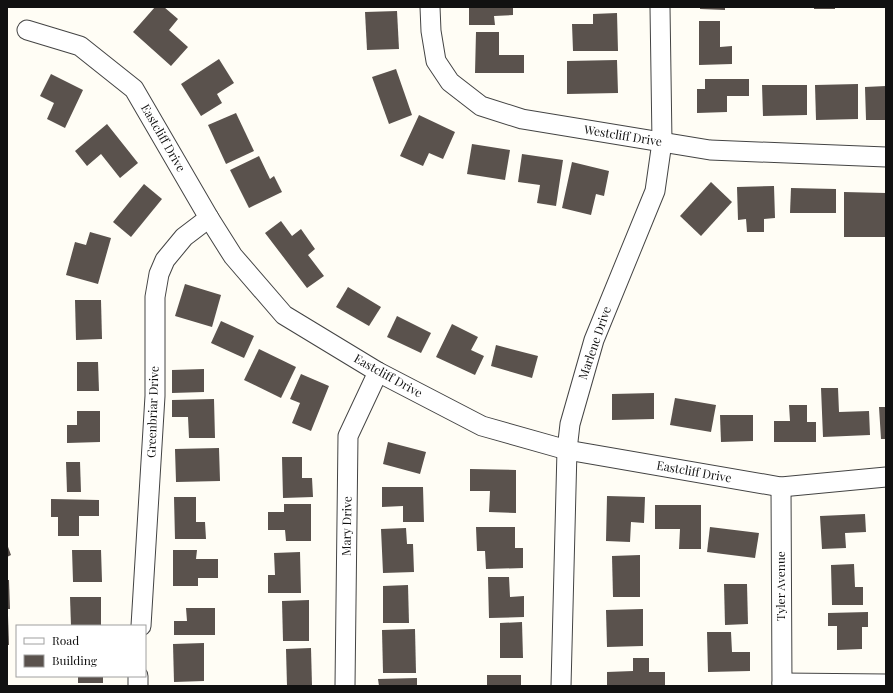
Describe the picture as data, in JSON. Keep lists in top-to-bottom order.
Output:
{
  "streets": {
    "street": [
      "Westcliff Drive",
      "Eastcliff Drive",
      "Marlene Drive",
      "Greenbriar Drive",
      "Mary Drive",
      "Tyler Avenue"
    ]
  },
  "crossings": [
    ["Westcliff Drive", "Marlene Drive"],
    ["Eastcliff Drive", "Marlene Drive"],
    ["Eastcliff Drive", "Greenbriar Drive"],
    ["Eastcliff Drive", "Mary Drive"],
    ["Eastcliff Drive", "Tyler Avenue"]
  ],
  "legend": ["Road", "Building"]
}
